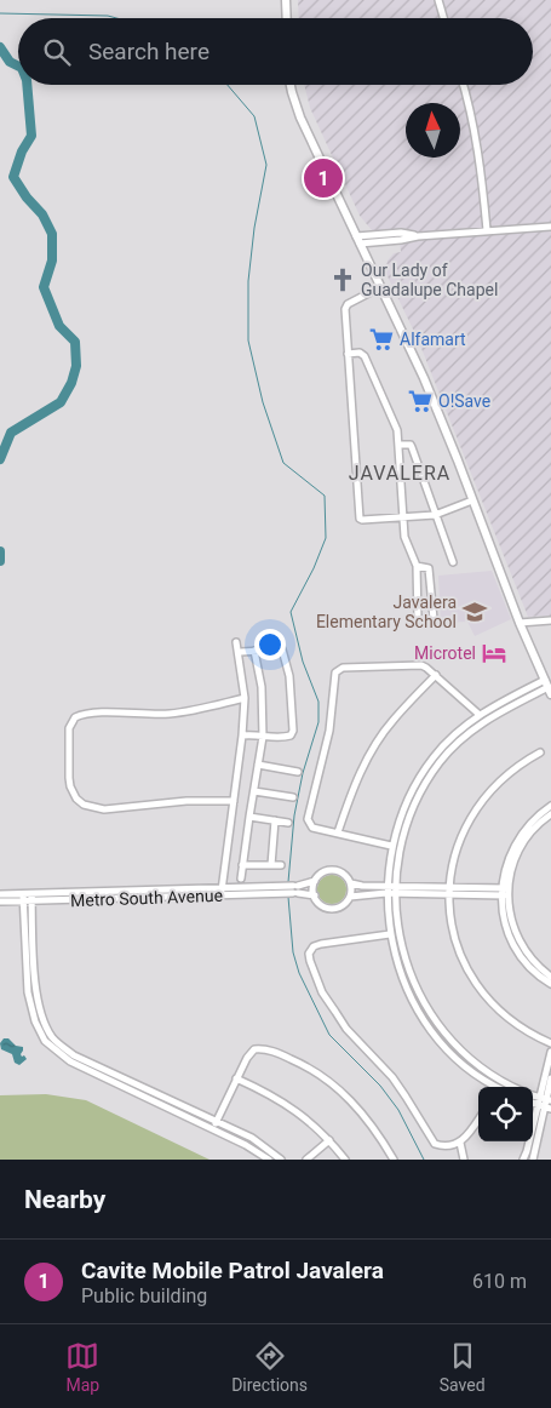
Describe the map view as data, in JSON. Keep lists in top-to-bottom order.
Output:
{
  "streets": {
    "street": ["Metro South Avenue"]
  },
  "districts": ["JAVALERA"],
  "places": {
    "church": ["Our Lady of Guadalupe Chapel"],
    "supermarket": ["Alfamart", "O!Save"],
    "school or university": ["Javalera Elementary School"],
    "hotel": ["Microtel"]
  },
  "north": "top",
  "page": {
    "search": "Search here",
    "pins": "1",
    "heading": "Nearby",
    "list": [
      {
        "mark": "1",
        "name": "Cavite Mobile Patrol Javalera",
        "note": "Public building",
        "value": "610 m"
      }
    ],
    "nav": ["Map", "Directions", "Saved"]
  }
}
